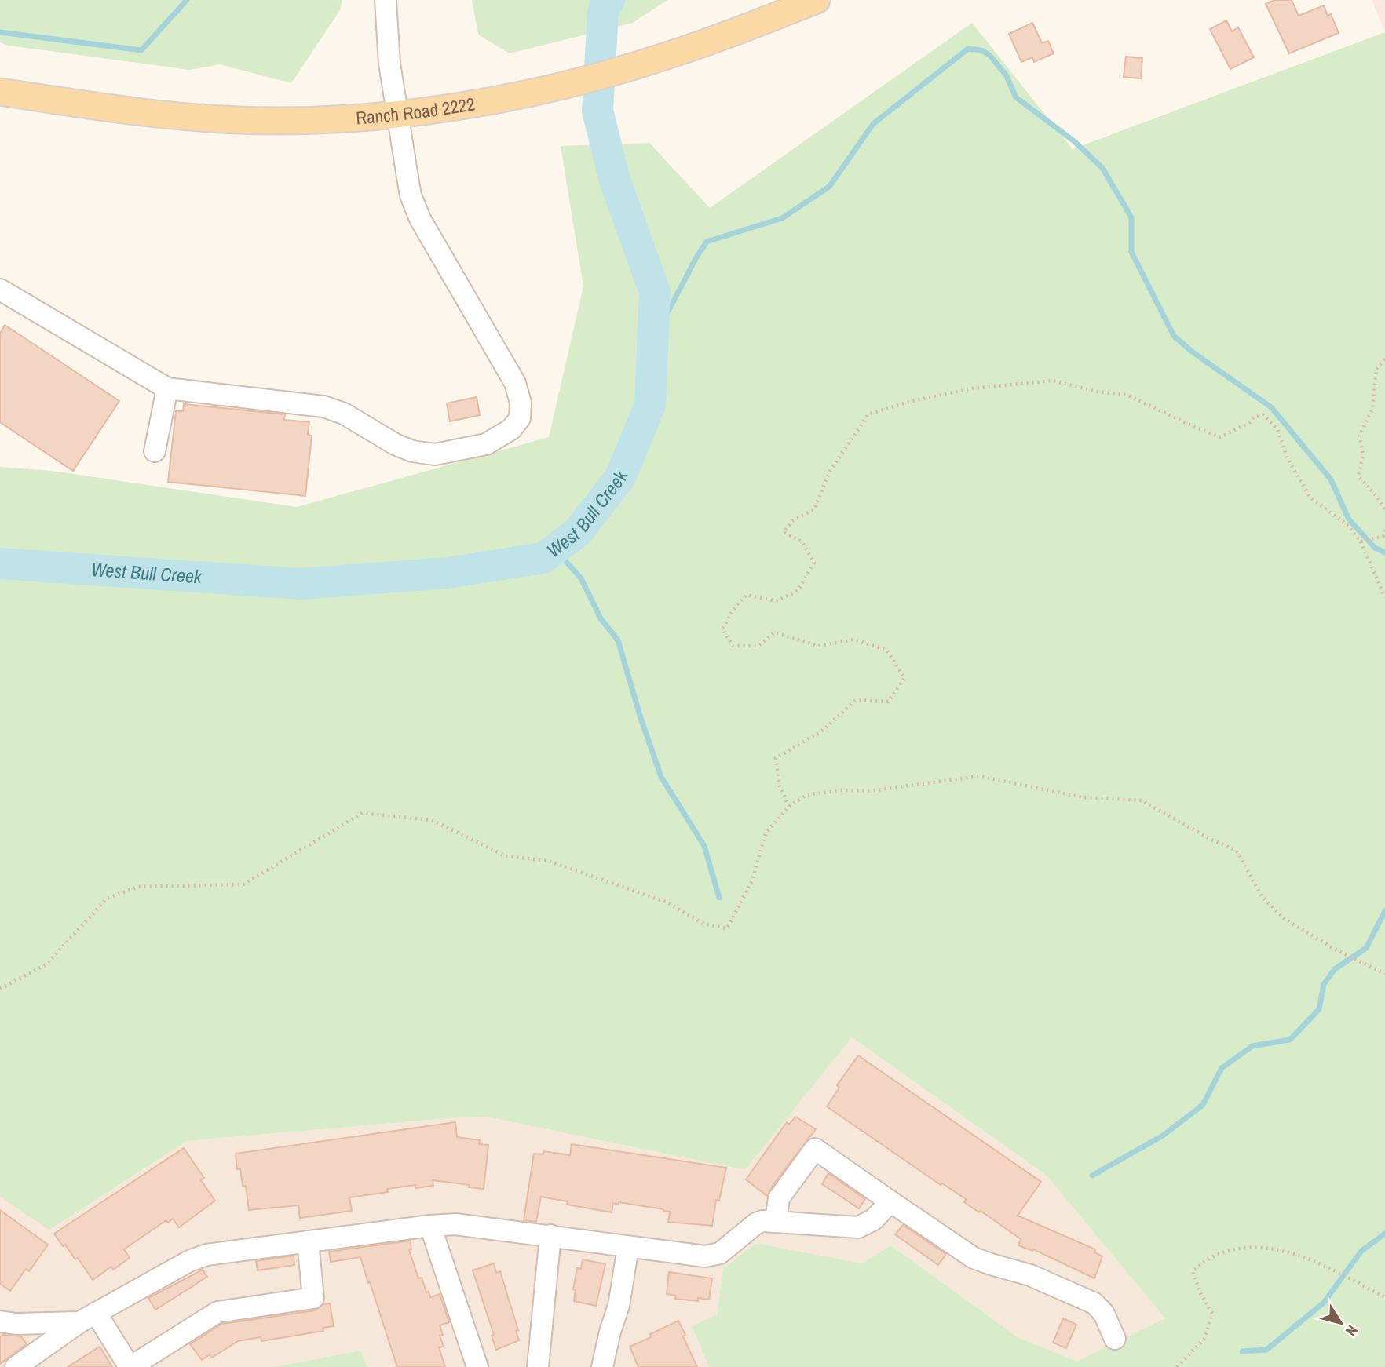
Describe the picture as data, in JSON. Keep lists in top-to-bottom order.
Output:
{
  "streets": {
    "main road": ["Ranch Road 2222"]
  },
  "water": ["West Bull Creek"],
  "north": "bottom right"
}
